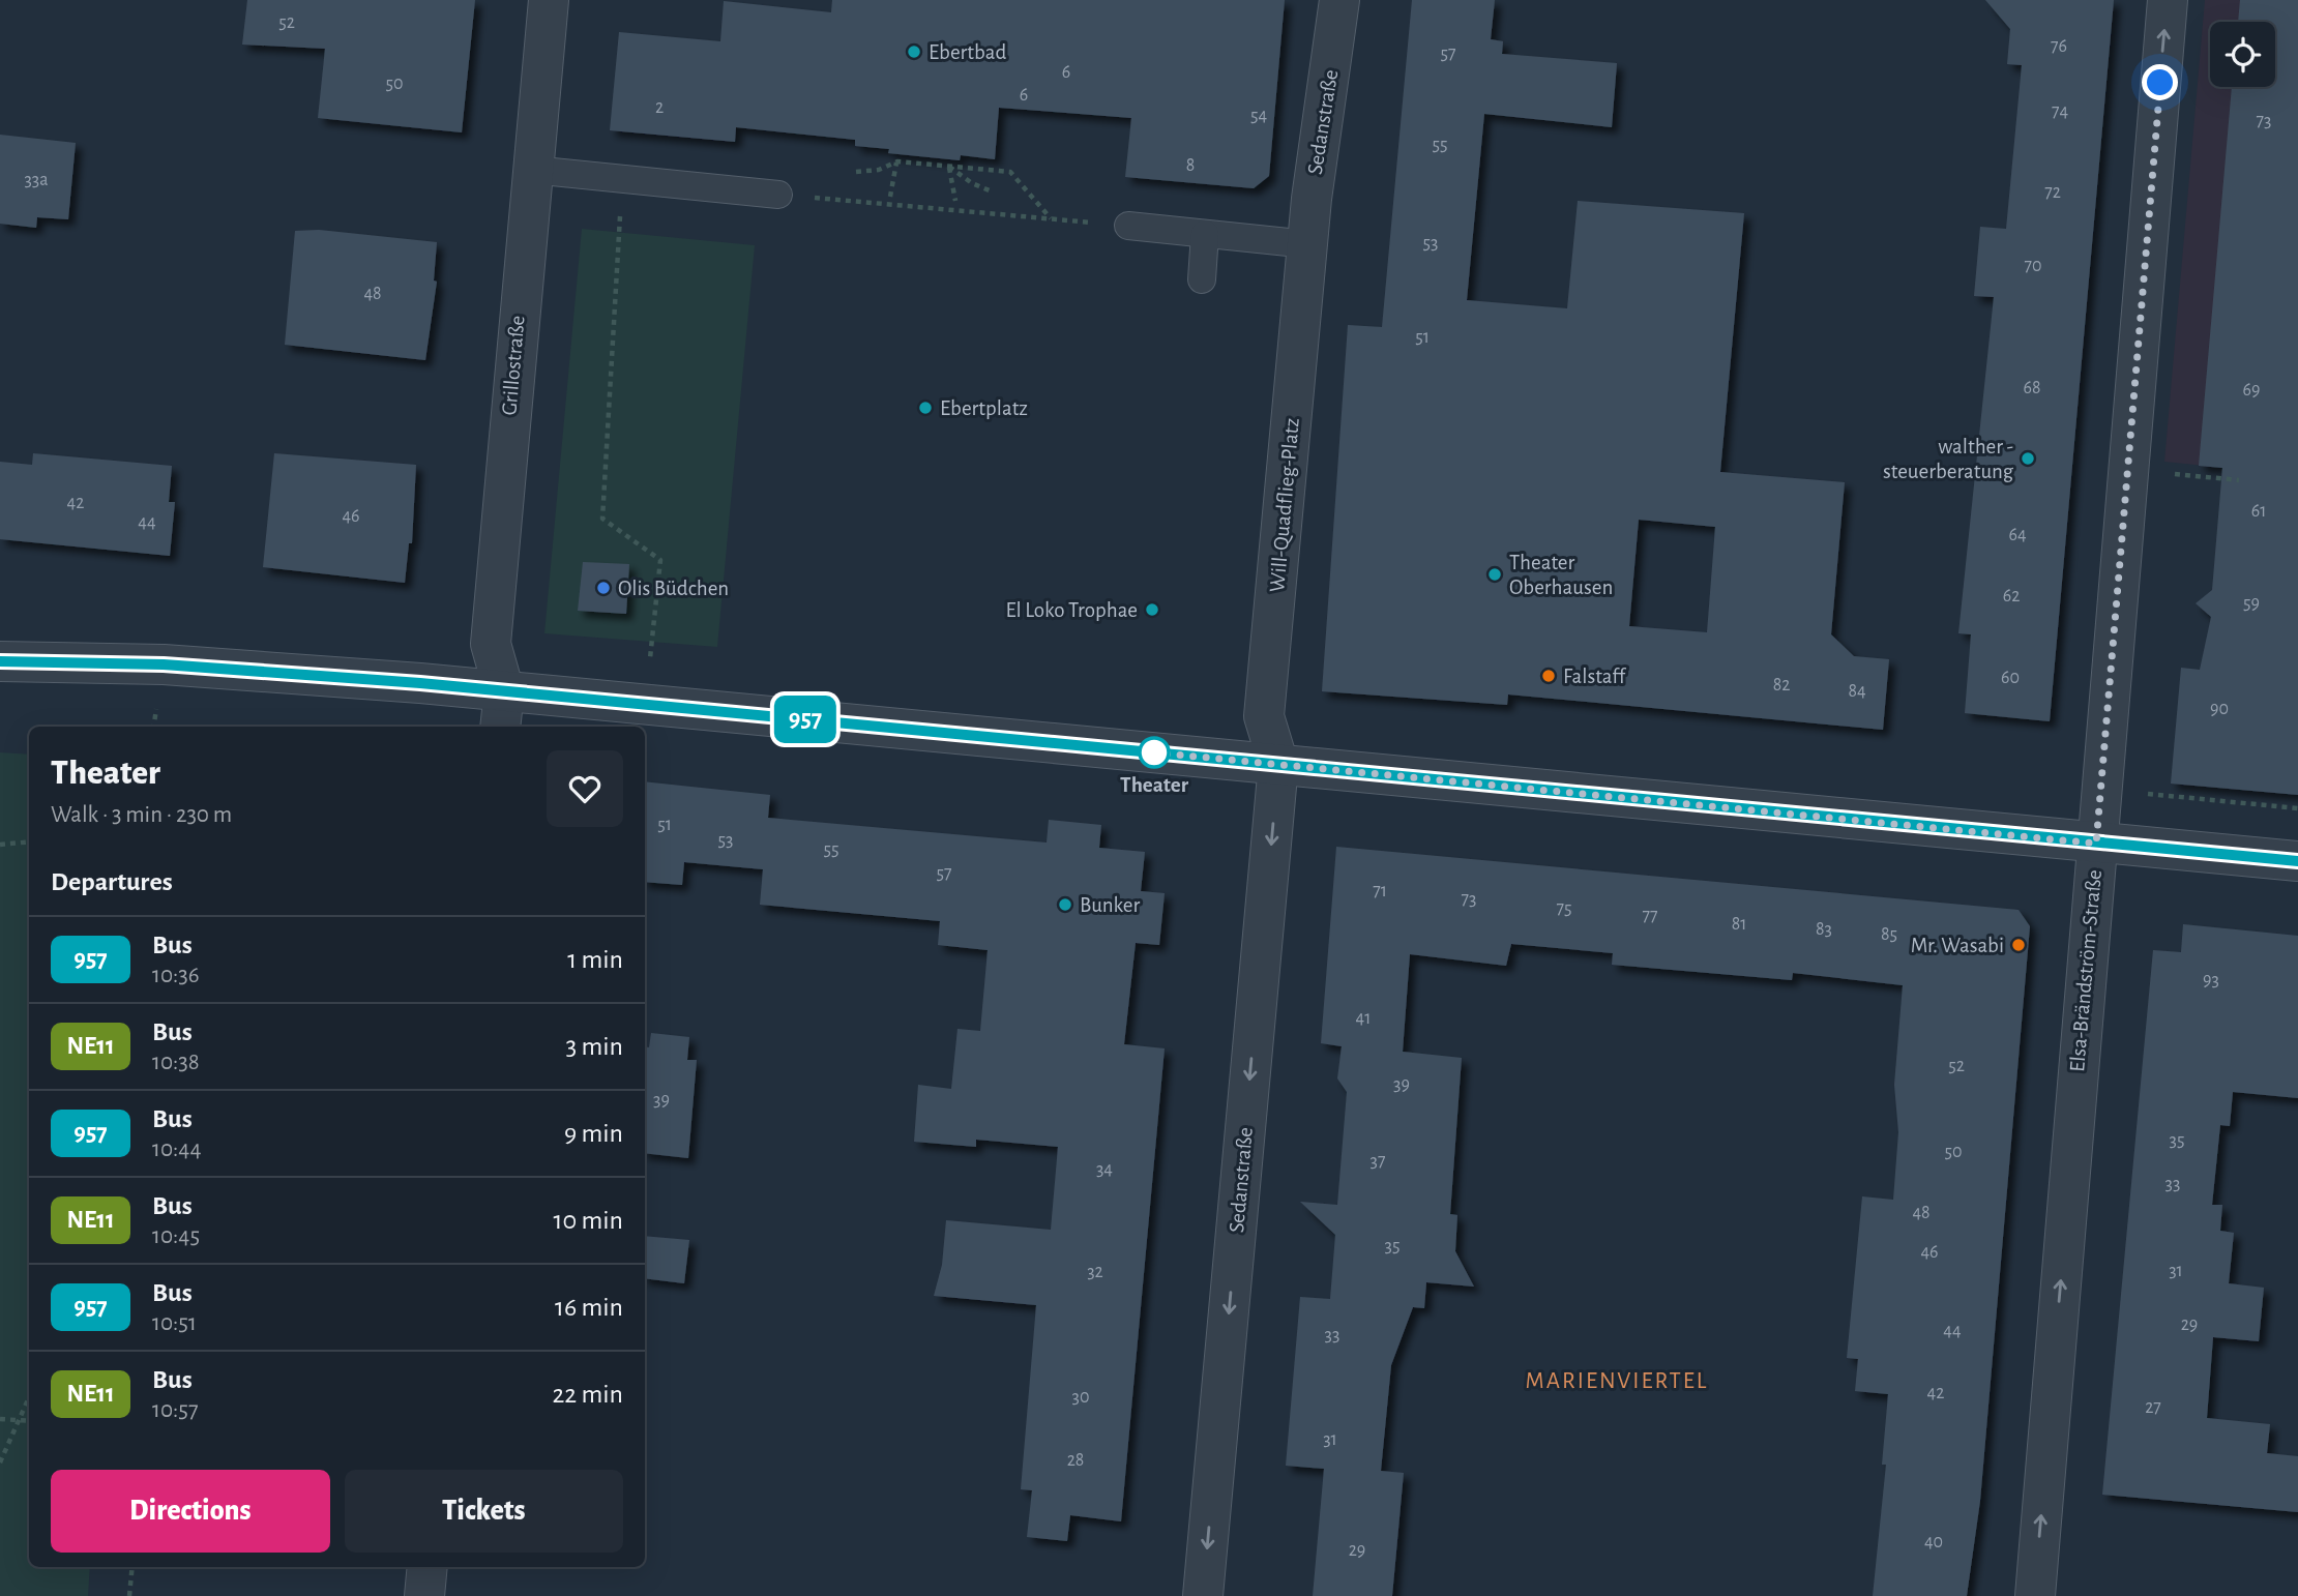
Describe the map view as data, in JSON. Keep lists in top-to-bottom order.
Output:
{
  "streets": {
    "street": [
      "Sedanstraße",
      "Grillostraße",
      "Will-Quadflieg-Platz",
      "Elsa-Brändström-Straße"
    ]
  },
  "crossings": [
    ["Sedanstraße", "Will-Quadflieg-Platz"]
  ],
  "one_way": ["Sedanstraße", "Elsa-Brändström-Straße"],
  "districts": ["MARIENVIERTEL"],
  "places": [
    "Ebertbad",
    "Ebertplatz",
    "walther - steuerberatung",
    "Theater Oberhausen",
    "Olis Büdchen",
    "El Loko Trophae",
    "Falstaff",
    "Theater",
    "Bunker",
    "Mr. Wasabi"
  ],
  "lines": ["bus line 957"],
  "house_numbers": [
    "52",
    "76",
    "57",
    "6",
    "50",
    "6",
    "2",
    "74",
    "54",
    "73",
    "55",
    "8",
    "33a",
    "72",
    "53",
    "70",
    "48",
    "51",
    "68",
    "69",
    "42",
    "61",
    "46",
    "44",
    "64",
    "62",
    "59",
    "60",
    "82",
    "84",
    "90",
    "51",
    "53",
    "55",
    "57",
    "71",
    "73",
    "75",
    "77",
    "81",
    "83",
    "85",
    "93",
    "41",
    "52",
    "39",
    "39",
    "35",
    "50",
    "37",
    "34",
    "33",
    "48",
    "35",
    "46",
    "31",
    "32",
    "29",
    "44",
    "33",
    "42",
    "30",
    "27",
    "31",
    "28",
    "40",
    "29"
  ],
  "page": {
    "on_map": "957",
    "heading": [
      ["Theater", "Walk · 3 min · 230 m"],
      "Departures"
    ],
    "list": [
      {
        "mark": "957",
        "name": "Bus",
        "note": "10:36",
        "value": "1 min"
      },
      {
        "mark": "NE11",
        "name": "Bus",
        "note": "10:38",
        "value": "3 min"
      },
      {
        "mark": "957",
        "name": "Bus",
        "note": "10:44",
        "value": "9 min"
      },
      {
        "mark": "NE11",
        "name": "Bus",
        "note": "10:45",
        "value": "10 min"
      },
      {
        "mark": "957",
        "name": "Bus",
        "note": "10:51",
        "value": "16 min"
      },
      {
        "mark": "NE11",
        "name": "Bus",
        "note": "10:57",
        "value": "22 min"
      }
    ],
    "buttons": ["Directions", "Tickets"]
  }
}
